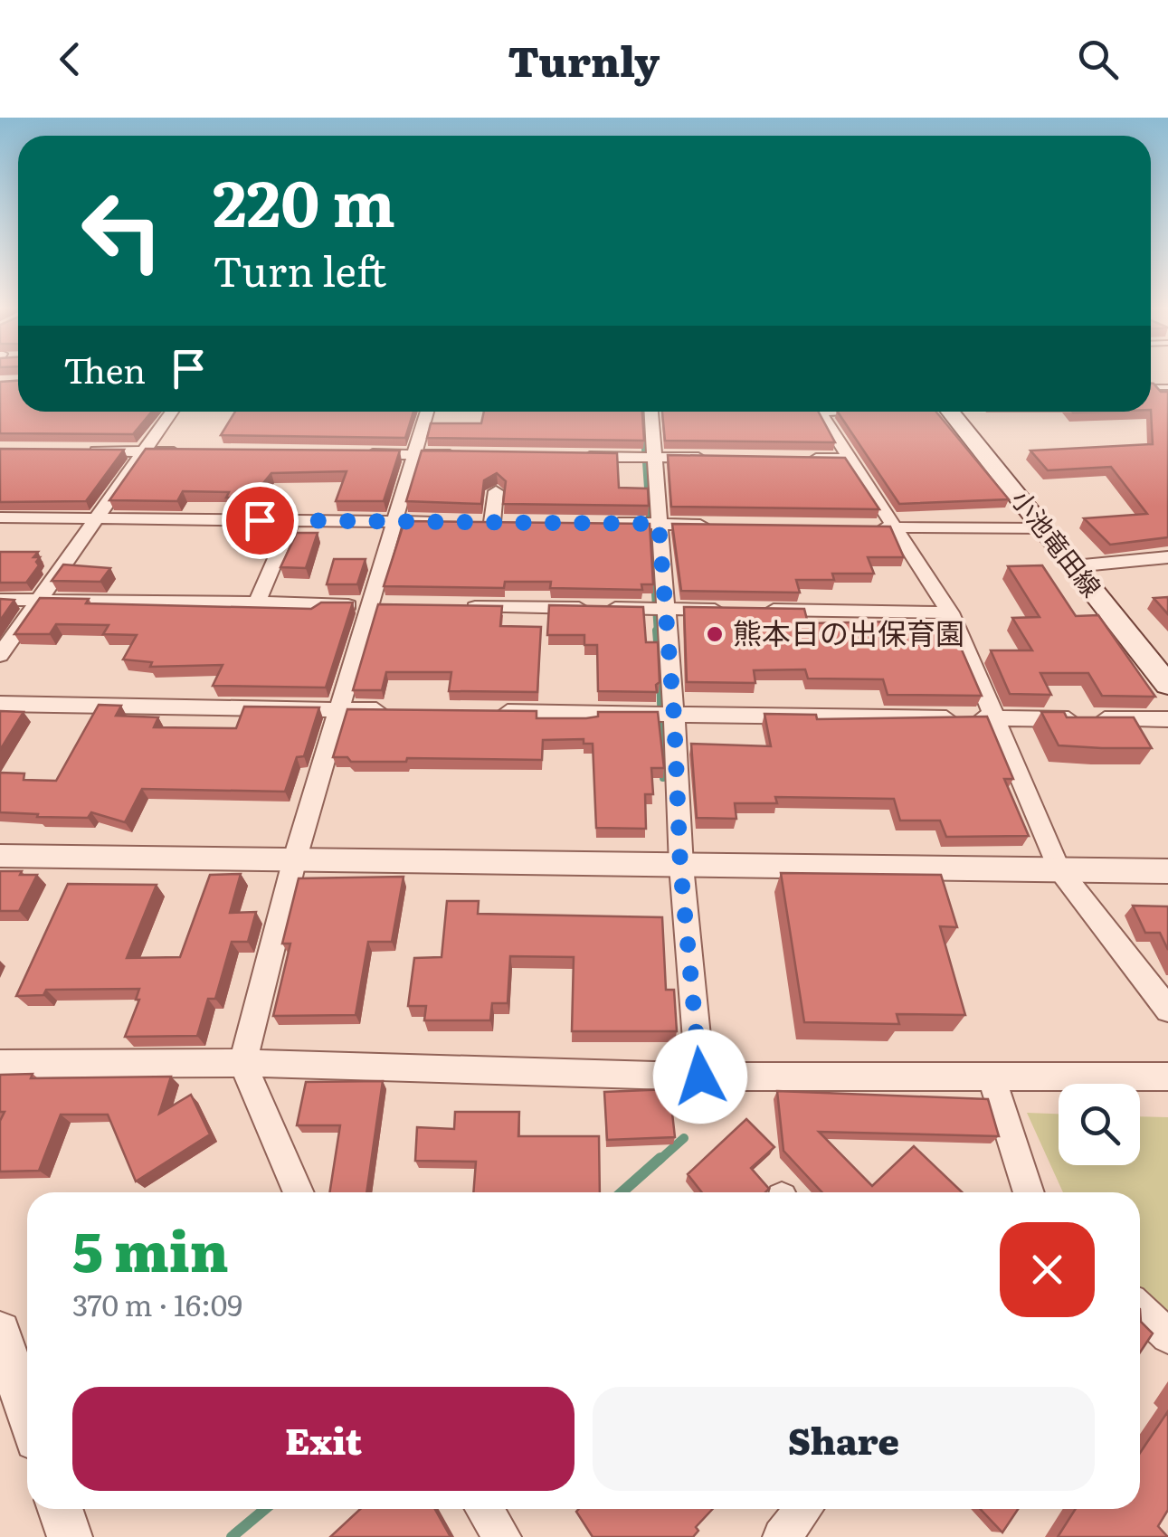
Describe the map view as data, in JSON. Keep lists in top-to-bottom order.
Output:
{
  "streets": {
    "main road": ["小池竜田線"]
  },
  "places": ["熊本日の出保育園"],
  "page": {
    "header": "Turnly",
    "turn": ["220 m", "Turn left"],
    "then": "Then",
    "heading": ["5 min", "370 m · 16:09"],
    "buttons": ["Exit", "Share"]
  }
}
